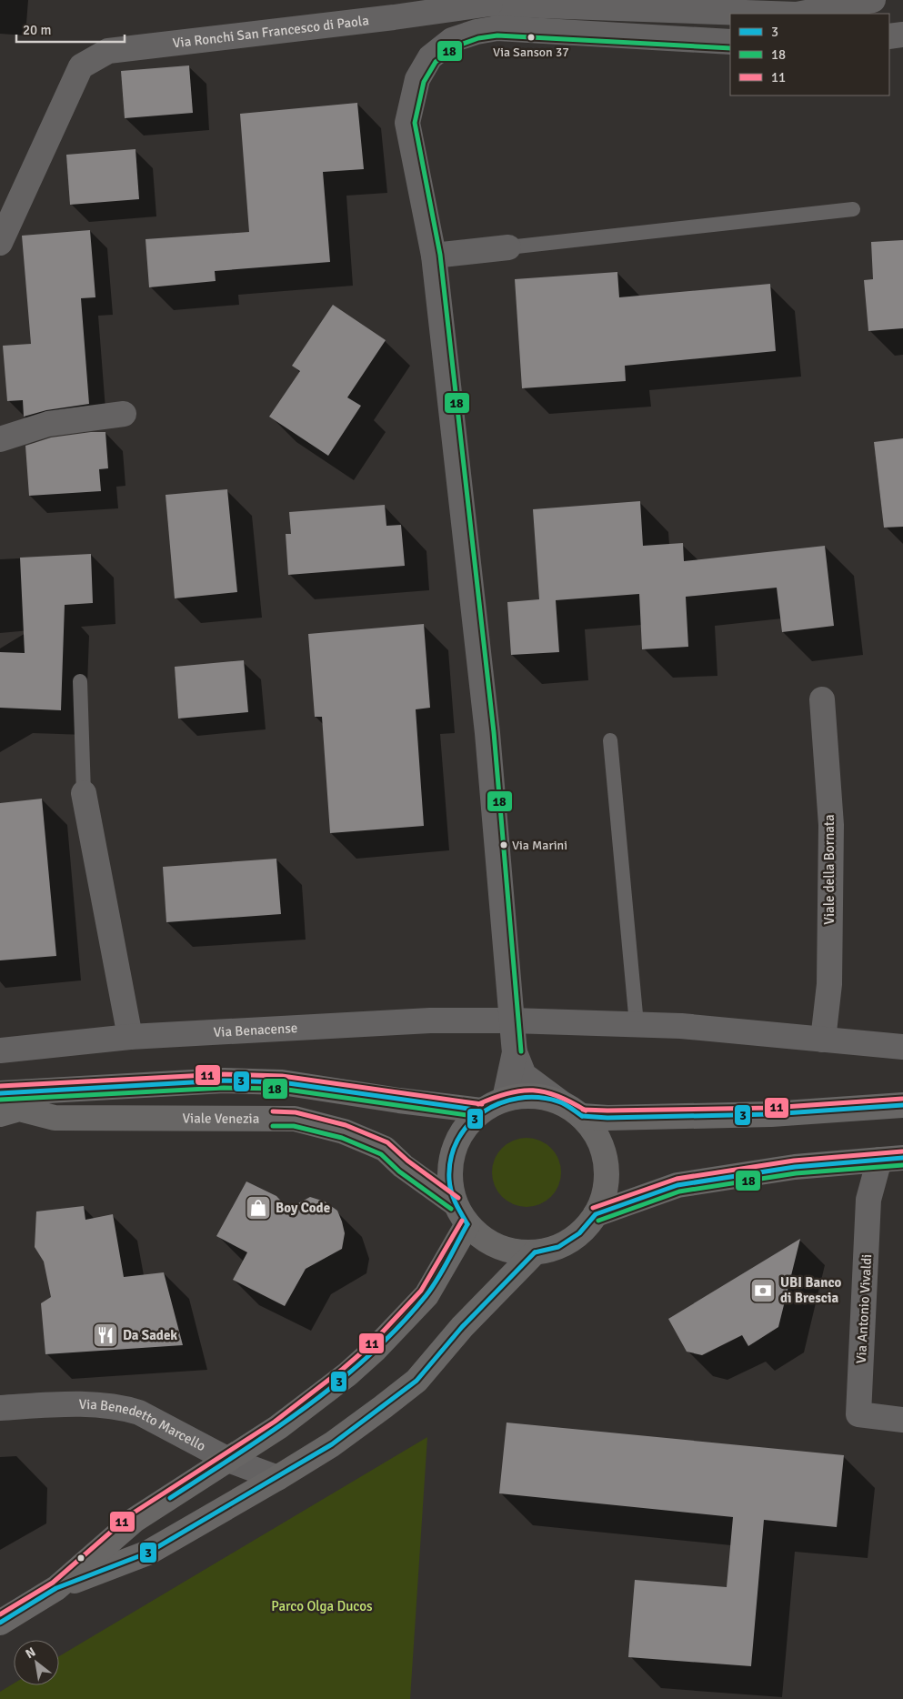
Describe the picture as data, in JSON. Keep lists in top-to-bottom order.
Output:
{
  "streets": {
    "main road": ["Viale Venezia"],
    "street": [
      "Via Ronchi San Francesco di Paola",
      "Viale della Bornata",
      "Via Benacense",
      "Via Antonio Vivaldi",
      "Via Benedetto Marcello"
    ]
  },
  "parks": ["Parco Olga Ducos"],
  "places": {
    "other": ["Via Sanson 37", "Via Marini"],
    "shop": ["Boy Code"],
    "bank": ["UBI Banco di Brescia"],
    "restaurant": ["Da Sadek"]
  },
  "lines": ["transit line 18", "transit line 11", "transit line 3"],
  "legend": ["3", "18", "11"],
  "scale_bar": "20 m",
  "north": "top left"
}
